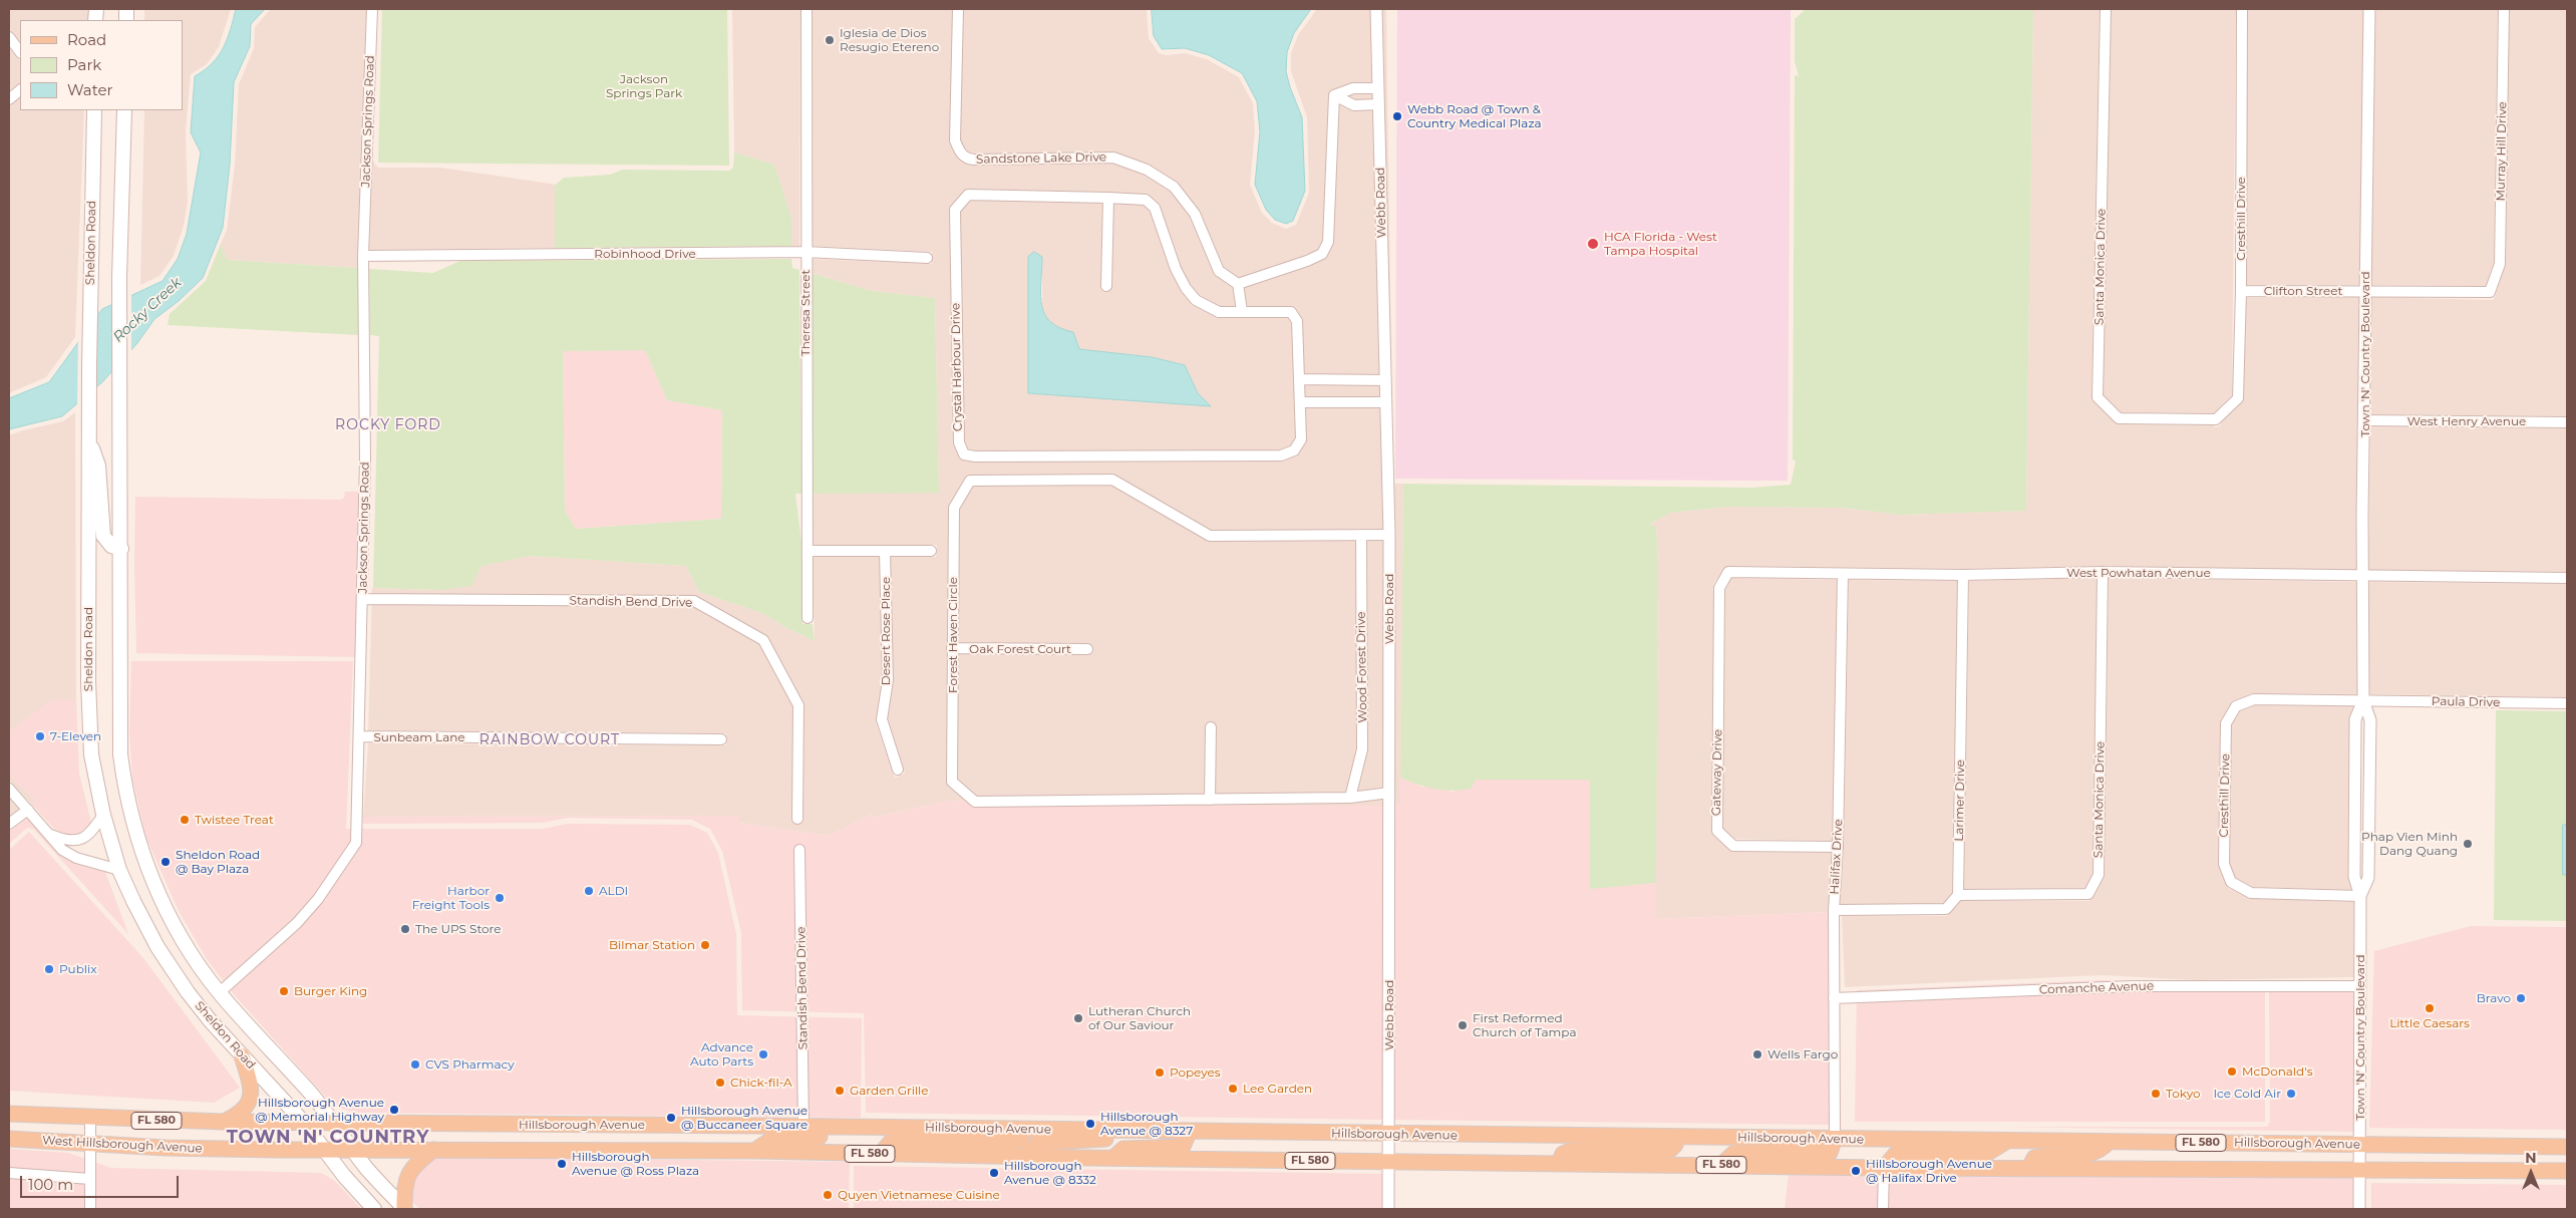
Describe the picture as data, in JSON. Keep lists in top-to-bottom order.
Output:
{
  "streets": {
    "main road": [
      "Sheldon Road",
      "FL 580",
      "Hillsborough Avenue",
      "West Hillsborough Avenue"
    ],
    "street": [
      "Jackson Springs Road",
      "Murray Hill Drive",
      "Sandstone Lake Drive",
      "Webb Road",
      "Cresthill Drive",
      "Robinhood Drive",
      "Santa Monica Drive",
      "Clifton Street",
      "Theresa Street",
      "Town 'N' Country Boulevard",
      "Crystal Harbour Drive",
      "West Henry Avenue",
      "West Powhatan Avenue",
      "Standish Bend Drive",
      "Desert Rose Place",
      "Forest Haven Circle",
      "Oak Forest Court",
      "Wood Forest Drive",
      "Paula Drive",
      "Sunbeam Lane",
      "Gateway Drive",
      "Larimer Drive",
      "Halifax Drive",
      "Comanche Avenue"
    ]
  },
  "crossings": [
    ["Jackson Springs Road", "Sheldon Road"],
    ["Jackson Springs Road", "Robinhood Drive"],
    ["Jackson Springs Road", "Standish Bend Drive"],
    ["Jackson Springs Road", "Sunbeam Lane"],
    ["Murray Hill Drive", "Clifton Street"],
    ["Webb Road", "Forest Haven Circle"],
    ["Webb Road", "Hillsborough Avenue"],
    ["Cresthill Drive", "Santa Monica Drive"],
    ["Cresthill Drive", "Clifton Street"],
    ["Cresthill Drive", "Town 'N' Country Boulevard"],
    ["Cresthill Drive", "Paula Drive"],
    ["Sheldon Road", "Hillsborough Avenue"],
    ["Sheldon Road", "West Hillsborough Avenue"],
    ["Robinhood Drive", "Theresa Street"],
    ["Santa Monica Drive", "West Powhatan Avenue"],
    ["Santa Monica Drive", "Larimer Drive"],
    ["Clifton Street", "Town 'N' Country Boulevard"],
    ["Town 'N' Country Boulevard", "West Henry Avenue"],
    ["Town 'N' Country Boulevard", "West Powhatan Avenue"],
    ["Town 'N' Country Boulevard", "Paula Drive"],
    ["Town 'N' Country Boulevard", "Comanche Avenue"],
    ["Town 'N' Country Boulevard", "Hillsborough Avenue"],
    ["West Powhatan Avenue", "Gateway Drive"],
    ["West Powhatan Avenue", "Larimer Drive"],
    ["West Powhatan Avenue", "Halifax Drive"],
    ["Standish Bend Drive", "Hillsborough Avenue"],
    ["Forest Haven Circle", "Oak Forest Court"],
    ["Forest Haven Circle", "Wood Forest Drive"],
    ["Gateway Drive", "Halifax Drive"],
    ["Halifax Drive", "Comanche Avenue"],
    ["Halifax Drive", "Hillsborough Avenue"],
    ["Hillsborough Avenue", "West Hillsborough Avenue"]
  ],
  "districts": ["ROCKY FORD", "RAINBOW COURT", "TOWN 'N' COUNTRY"],
  "water": ["Rocky Creek"],
  "parks": ["Jackson Springs Park"],
  "places": [
    "Iglesia de Dios Resugio Etereno",
    "Webb Road @ Town & Country Medical Plaza",
    "HCA Florida - West Tampa Hospital",
    "7-Eleven",
    "Twistee Treat",
    "Phap Vien Minh Dang Quang",
    "Sheldon Road @ Bay Plaza",
    "ALDI",
    "Harbor Freight Tools",
    "The UPS Store",
    "Bilmar Station",
    "Publix",
    "Burger King",
    "Bravo",
    "Little Caesars",
    "Lutheran Church of Our Saviour",
    "First Reformed Church of Tampa",
    "Advance Auto Parts",
    "Wells Fargo",
    "CVS Pharmacy",
    "McDonald's",
    "Popeyes",
    "Chick-fil-A",
    "Lee Garden",
    "Garden Grille",
    "Tokyo",
    "Ice Cold Air",
    "Hillsborough Avenue @ Memorial Highway",
    "Hillsborough Avenue @ Buccaneer Square",
    "Hillsborough Avenue @ 8327",
    "Hillsborough Avenue @ Ross Plaza",
    "Hillsborough Avenue @ Halifax Drive",
    "Hillsborough Avenue @ 8332",
    "Quyen Vietnamese Cuisine"
  ],
  "legend": ["Road", "Park", "Water"],
  "scale_bar": "100 m",
  "north": "top"
}
